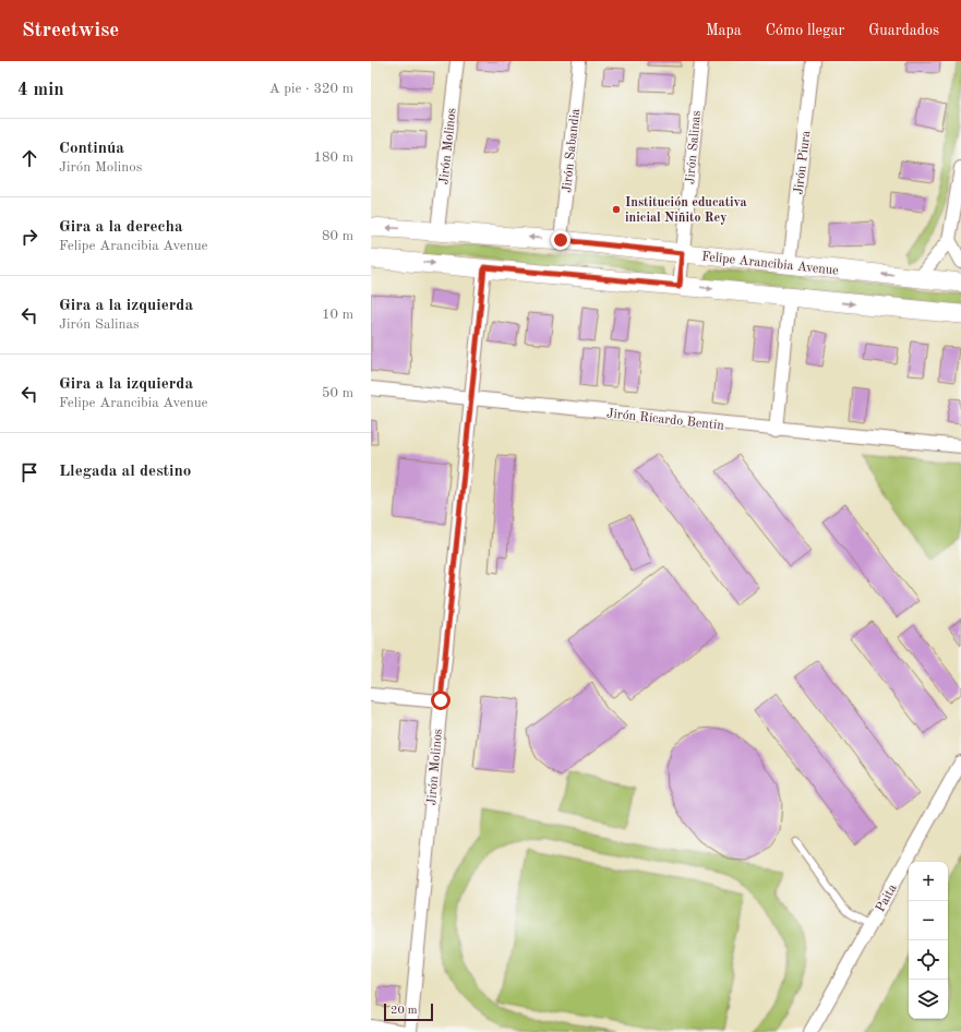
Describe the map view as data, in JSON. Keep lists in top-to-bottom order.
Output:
{
  "streets": {
    "main road": ["Felipe Arancibia Avenue"],
    "street": [
      "Jirón Molinos",
      "Jirón Salinas",
      "Jirón Sabandia",
      "Jirón Piura",
      "Jirón Ricardo Bentin",
      "Paita"
    ]
  },
  "crossings": [
    ["Jirón Molinos", "Felipe Arancibia Avenue"],
    ["Jirón Molinos", "Jirón Ricardo Bentin"],
    ["Jirón Salinas", "Felipe Arancibia Avenue"],
    ["Jirón Sabandia", "Felipe Arancibia Avenue"],
    ["Jirón Piura", "Felipe Arancibia Avenue"]
  ],
  "places": ["Institución educativa inicial Niñito Rey"],
  "scale_bar": "20 m",
  "page": {
    "header": "Streetwise",
    "nav": ["Mapa", "Cómo llegar", "Guardados"],
    "heading": ["4 min", "A pie · 320 m"],
    "list": [
      ["Continúa", "Jirón Molinos", "180 m"],
      ["Gira a la derecha", "Felipe Arancibia Avenue", "80 m"],
      ["Gira a la izquierda", "Jirón Salinas", "10 m"],
      ["Gira a la izquierda", "Felipe Arancibia Avenue", "50 m"],
      "Llegada al destino"
    ],
    "map_buttons": ["+", "−"],
    "scale": "20 m"
  }
}
